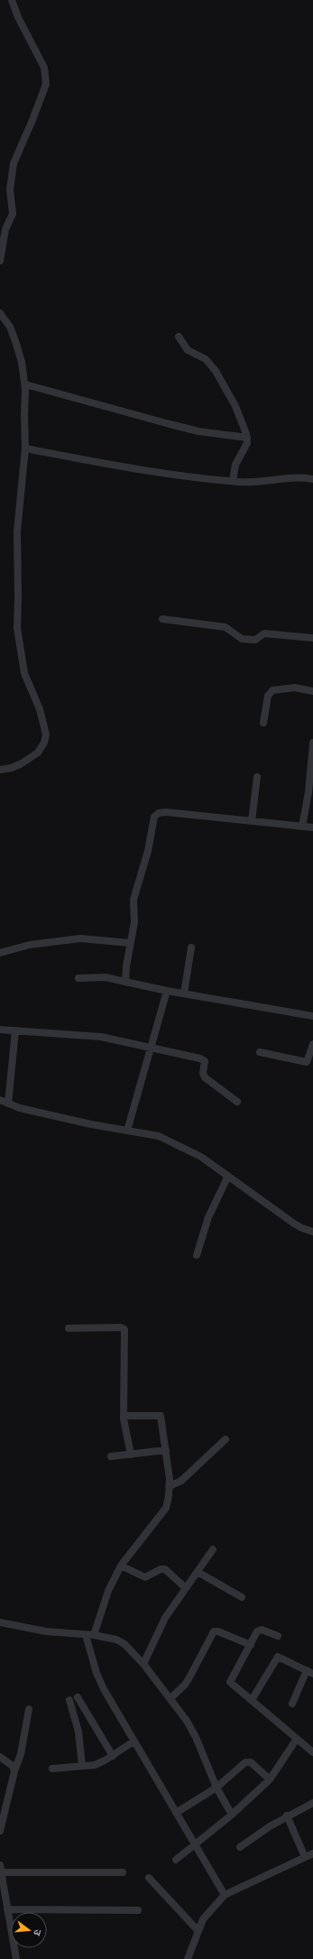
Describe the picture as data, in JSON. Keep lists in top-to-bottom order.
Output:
{
  "north": "right"
}
